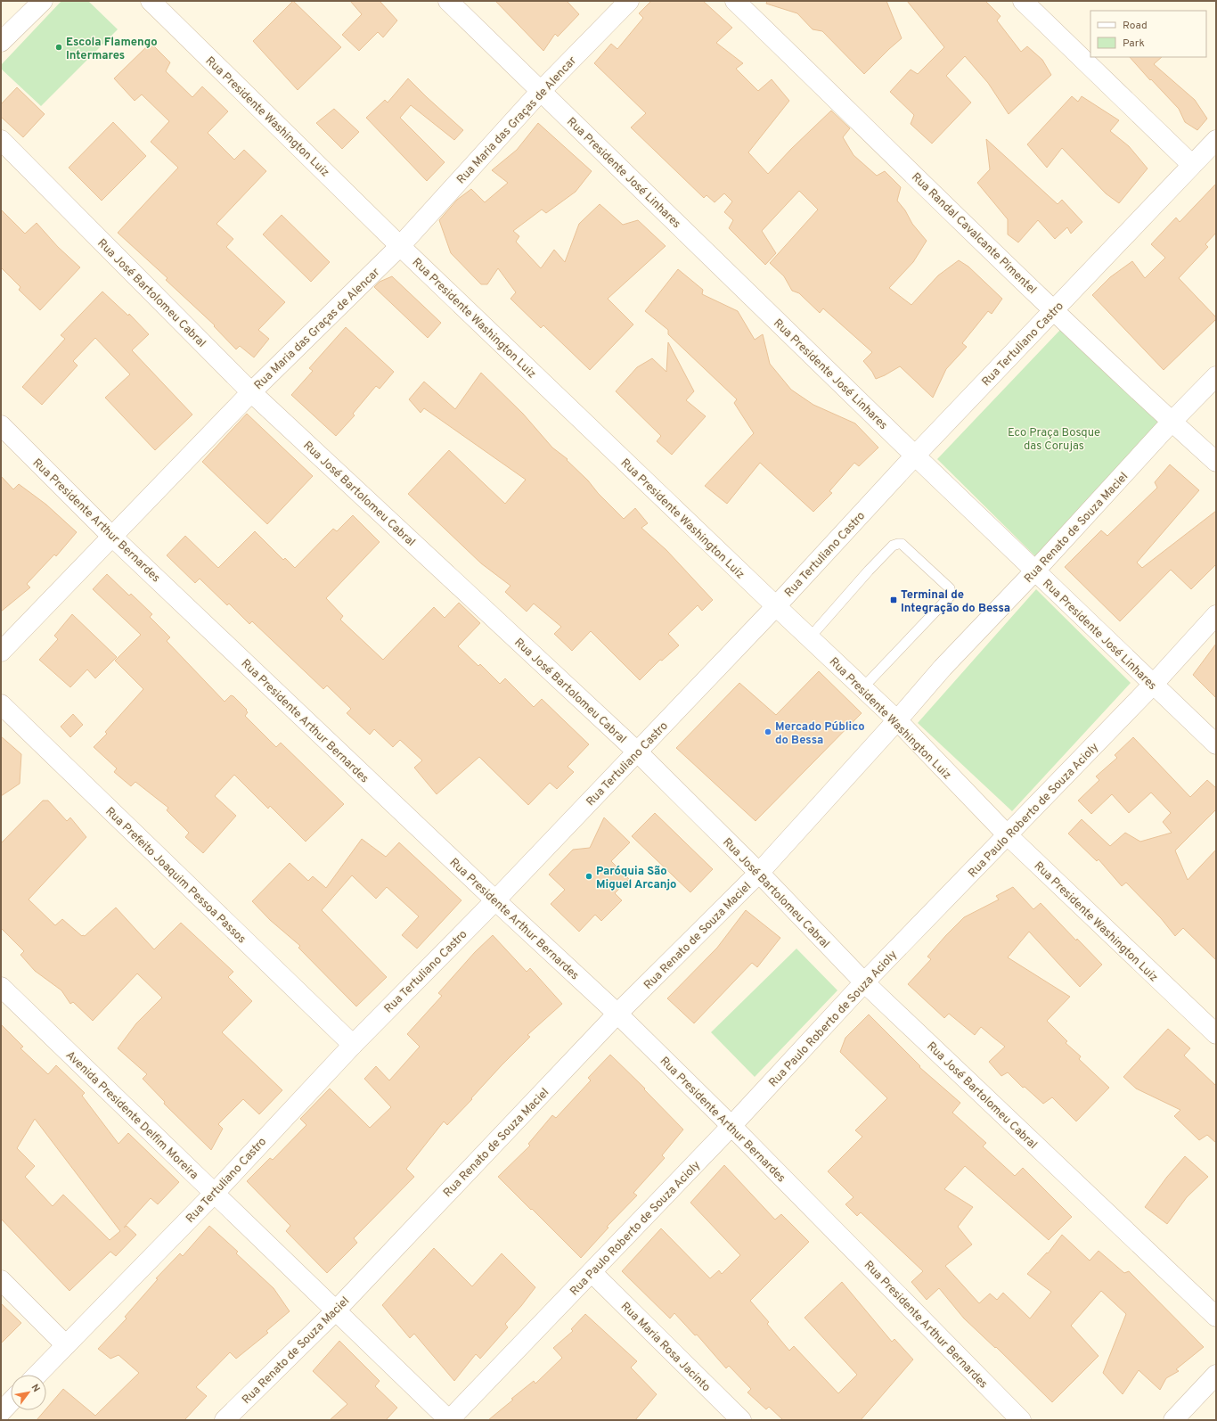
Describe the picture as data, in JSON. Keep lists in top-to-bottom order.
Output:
{
  "streets": {
    "street": [
      "Rua Presidente Washington Luiz",
      "Rua Maria das Graças de Alencar",
      "Rua Presidente José Linhares",
      "Rua Randal Cavalcante Pimentel",
      "Rua José Bartolomeu Cabral",
      "Rua Tertuliano Castro",
      "Rua Presidente Arthur Bernardes",
      "Rua Renato de Souza Maciel",
      "Rua Paulo Roberto de Souza Acioly",
      "Rua Prefeito Joaquim Pessoa Passos",
      "Avenida Presidente Delfim Moreira",
      "Rua Maria Rosa Jacinto"
    ]
  },
  "crossings": [
    ["Rua Presidente Washington Luiz", "Rua Maria das Graças de Alencar"],
    ["Rua Presidente Washington Luiz", "Rua Tertuliano Castro"],
    ["Rua Presidente Washington Luiz", "Rua Renato de Souza Maciel"],
    ["Rua Presidente Washington Luiz", "Rua Paulo Roberto de Souza Acioly"],
    ["Rua Maria das Graças de Alencar", "Rua Presidente José Linhares"],
    ["Rua Maria das Graças de Alencar", "Rua José Bartolomeu Cabral"],
    ["Rua Maria das Graças de Alencar", "Rua Presidente Arthur Bernardes"],
    ["Rua Presidente José Linhares", "Rua Tertuliano Castro"],
    ["Rua Presidente José Linhares", "Rua Renato de Souza Maciel"],
    ["Rua Presidente José Linhares", "Rua Paulo Roberto de Souza Acioly"],
    ["Rua Randal Cavalcante Pimentel", "Rua Tertuliano Castro"],
    ["Rua Randal Cavalcante Pimentel", "Rua Renato de Souza Maciel"],
    ["Rua José Bartolomeu Cabral", "Rua Tertuliano Castro"],
    ["Rua José Bartolomeu Cabral", "Rua Renato de Souza Maciel"],
    ["Rua José Bartolomeu Cabral", "Rua Paulo Roberto de Souza Acioly"],
    ["Rua Tertuliano Castro", "Rua Presidente Arthur Bernardes"],
    ["Rua Tertuliano Castro", "Rua Prefeito Joaquim Pessoa Passos"],
    ["Rua Tertuliano Castro", "Avenida Presidente Delfim Moreira"],
    ["Rua Presidente Arthur Bernardes", "Rua Renato de Souza Maciel"],
    ["Rua Presidente Arthur Bernardes", "Rua Paulo Roberto de Souza Acioly"],
    ["Rua Renato de Souza Maciel", "Avenida Presidente Delfim Moreira"],
    ["Rua Paulo Roberto de Souza Acioly", "Avenida Presidente Delfim Moreira"],
    ["Rua Paulo Roberto de Souza Acioly", "Rua Maria Rosa Jacinto"]
  ],
  "parks": ["Eco Praça Bosque das Corujas"],
  "places": {
    "other": ["Escola Flamengo Intermares", "Mercado Público do Bessa", "Paróquia São Miguel Arcanjo"],
    "transit": ["Terminal de Integração do Bessa"]
  },
  "legend": ["Road", "Park"],
  "north": "top right"
}
